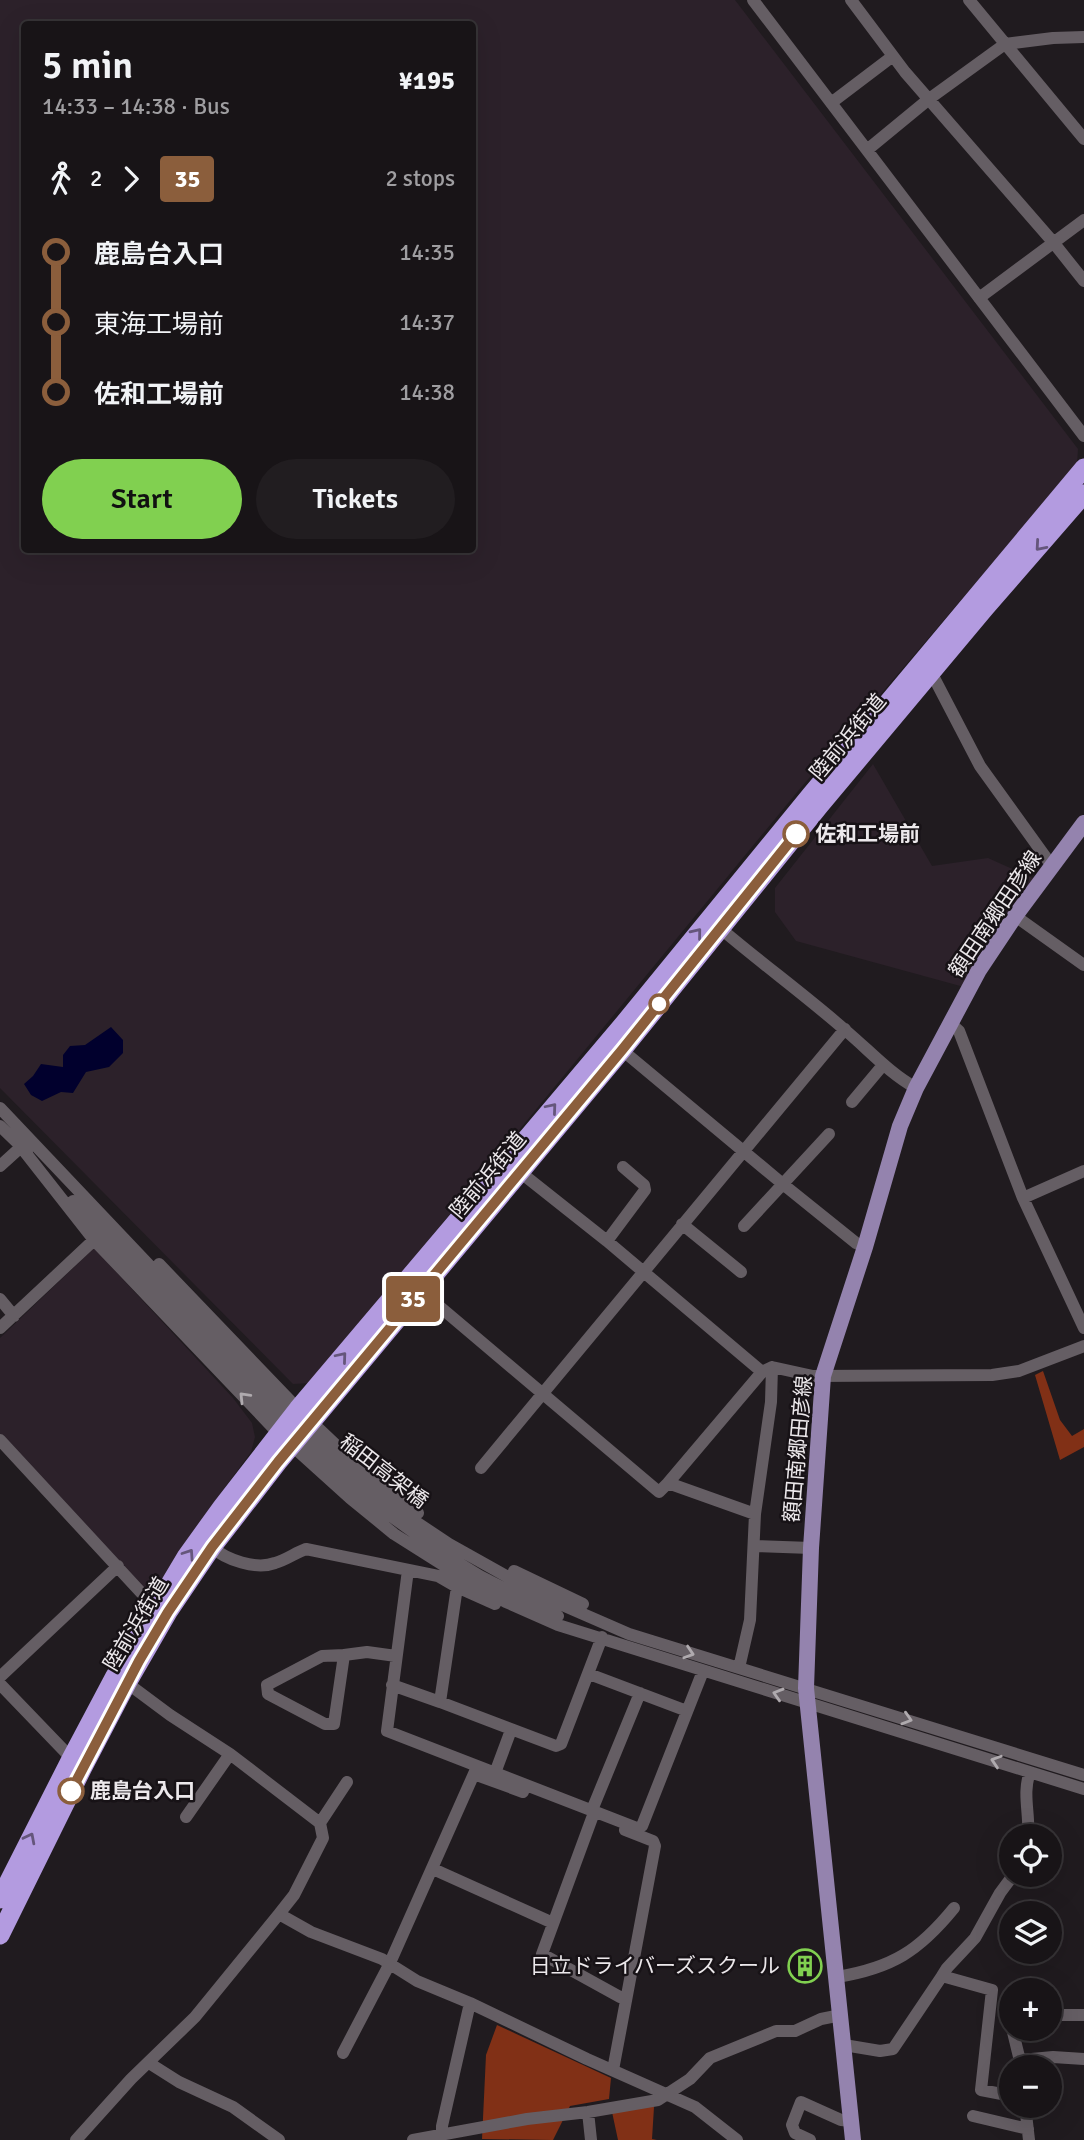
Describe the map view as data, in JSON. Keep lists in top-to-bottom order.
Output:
{
  "streets": {
    "highway": ["陸前浜街道"],
    "main road": ["額田南郷田彦線"],
    "street": ["稲田高架橋"]
  },
  "places": {
    "other": ["佐和工場前", "鹿島台入口"],
    "building": ["日立ドライバーズスクール"]
  },
  "lines": ["bus line 35"],
  "page": {
    "on_map": "35",
    "heading": ["5 min", "14:33 – 14:38 · Bus", "¥195"],
    "legs": ["2", "35", "2 stops"],
    "list": [
      {
        "name": "鹿島台入口",
        "value": "14:35"
      },
      {
        "name": "東海工場前",
        "value": "14:37"
      },
      {
        "name": "佐和工場前",
        "value": "14:38"
      }
    ],
    "buttons": ["Start", "Tickets"],
    "map_buttons": ["+", "−"]
  }
}
